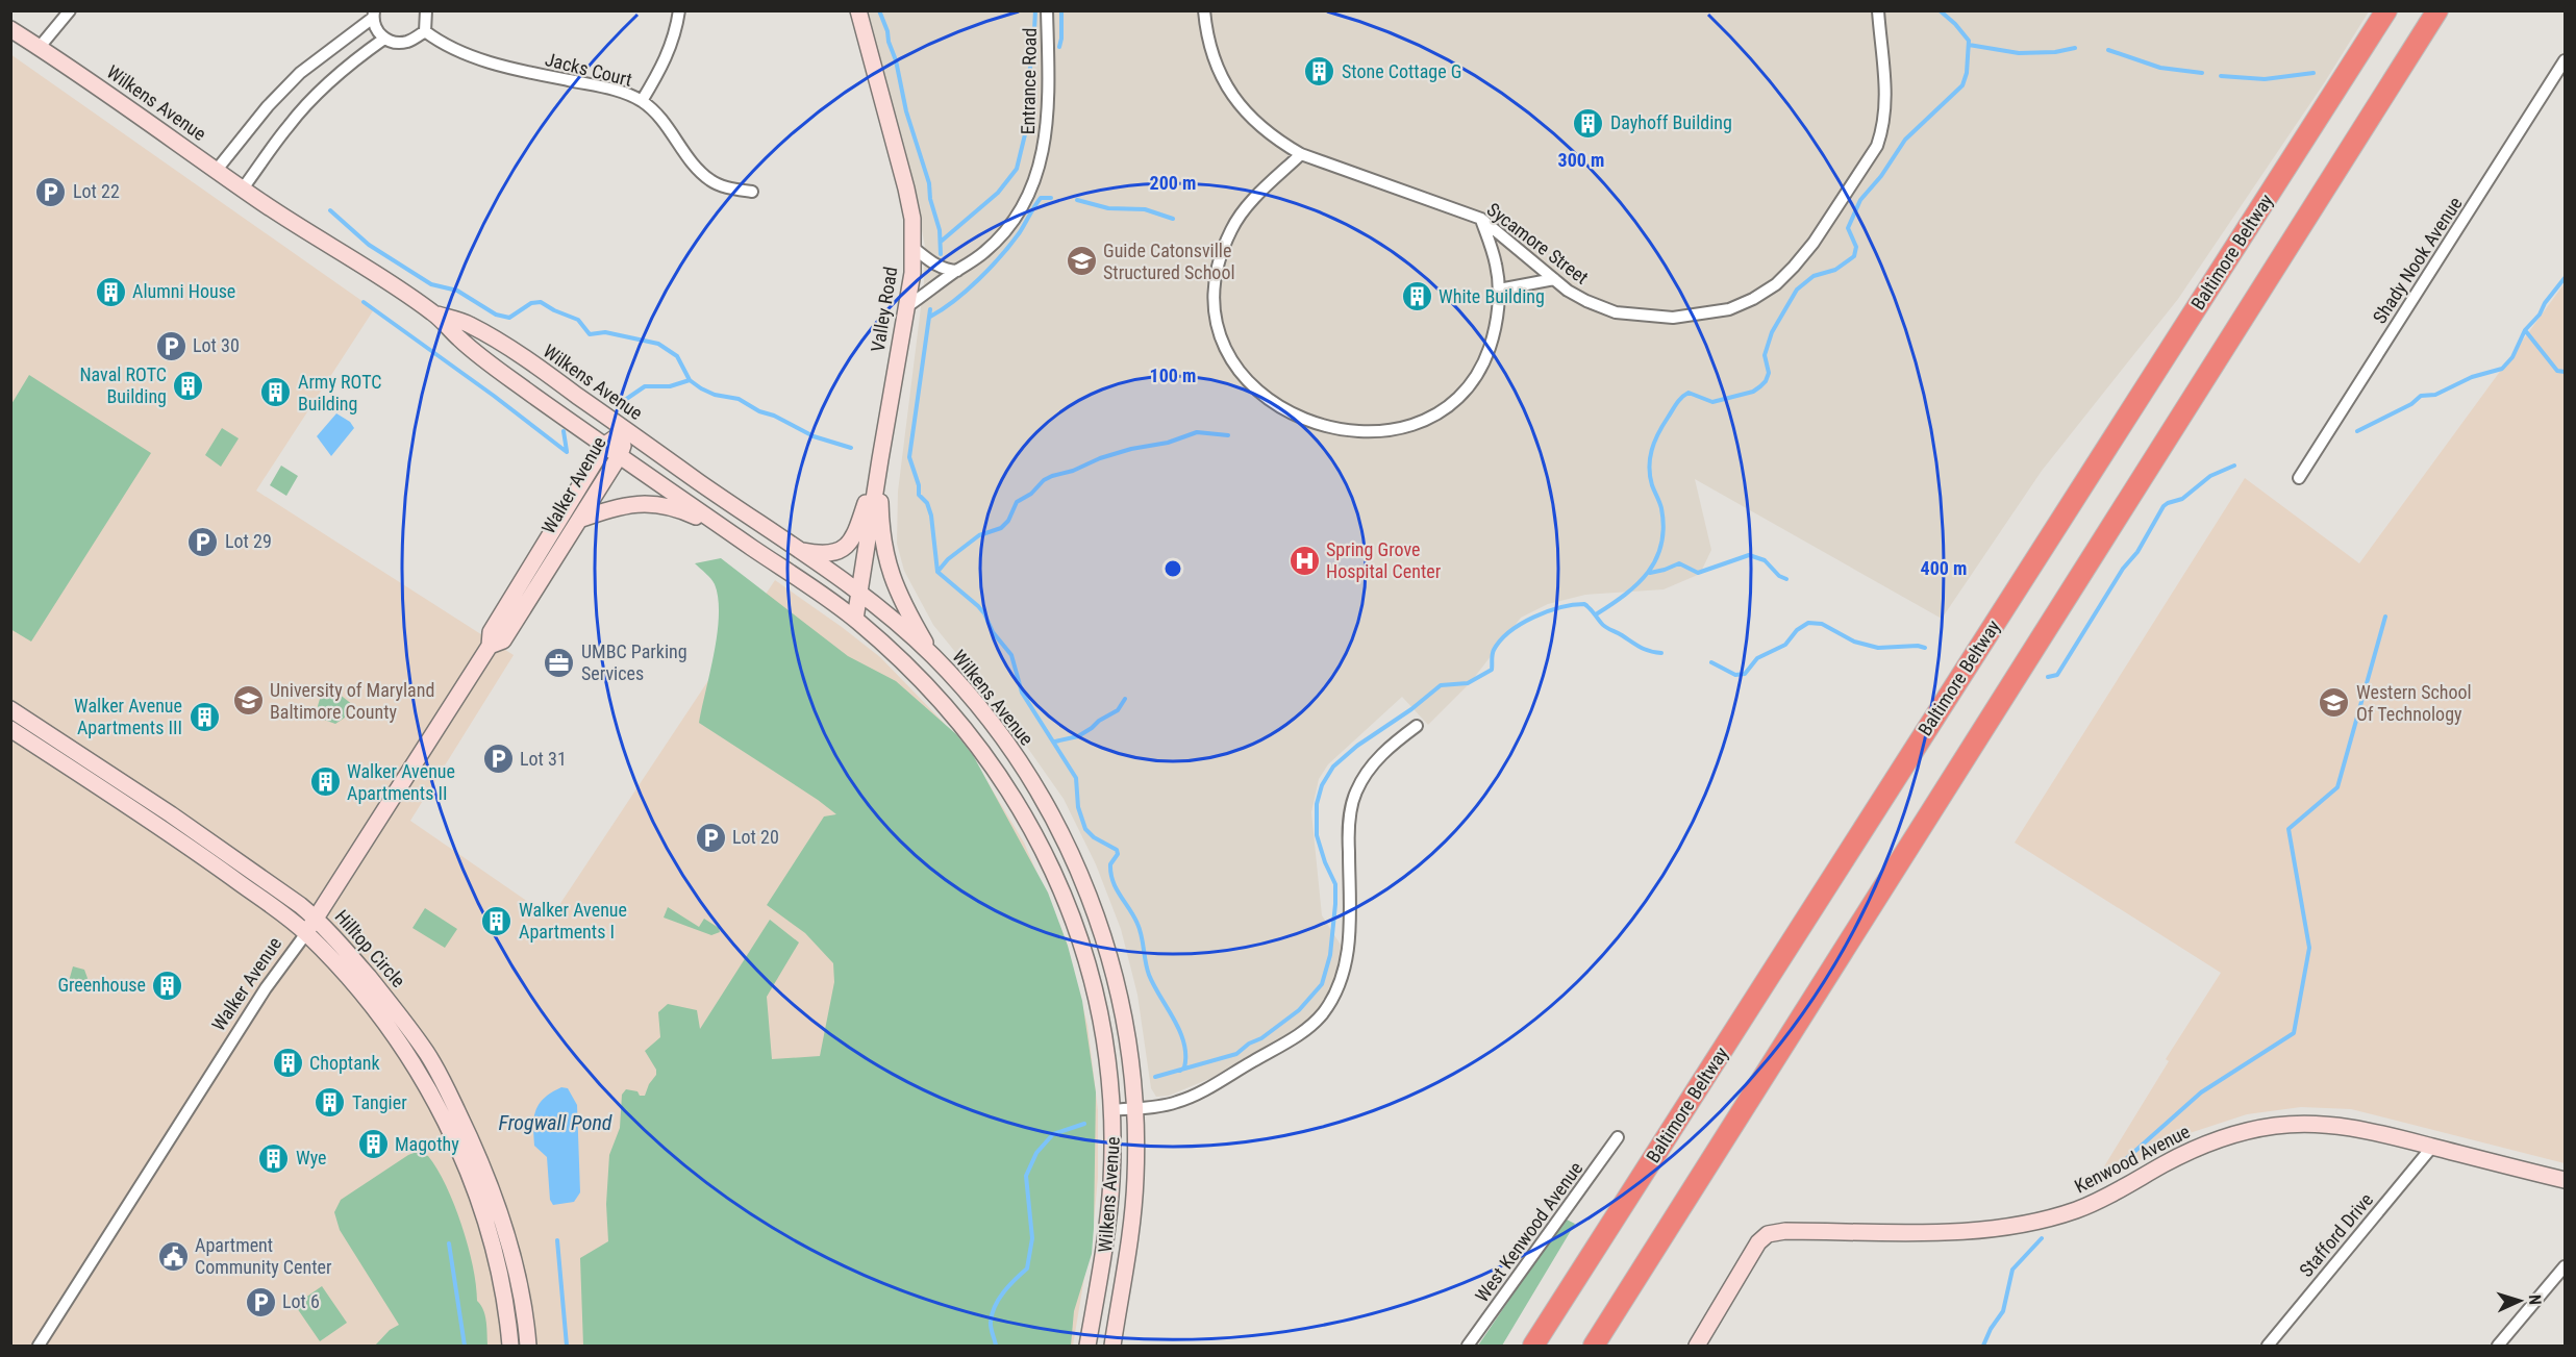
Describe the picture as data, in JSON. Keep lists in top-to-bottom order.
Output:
{
  "streets": {
    "highway": ["Baltimore Beltway"],
    "street": [
      "Jacks Court",
      "Entrance Road",
      "Wilkens Avenue",
      "Sycamore Street",
      "Shady Nook Avenue",
      "Valley Road",
      "Walker Avenue",
      "Hilltop Circle",
      "Kenwood Avenue",
      "West Kenwood Avenue",
      "Stafford Drive"
    ]
  },
  "crossings": [
    ["Entrance Road", "Valley Road"],
    ["Wilkens Avenue", "Valley Road"],
    ["Wilkens Avenue", "Walker Avenue"],
    ["Walker Avenue", "Hilltop Circle"],
    ["Kenwood Avenue", "Stafford Drive"]
  ],
  "water": ["Frogwall Pond"],
  "places": {
    "building": [
      "Stone Cottage G",
      "Dayhoff Building",
      "Alumni House",
      "White Building",
      "Naval ROTC Building",
      "Army ROTC Building",
      "Walker Avenue Apartments III",
      "Walker Avenue Apartments II",
      "Walker Avenue Apartments I",
      "Greenhouse",
      "Choptank",
      "Tangier",
      "Magothy",
      "Wye"
    ],
    "parking": [
      "Lot 22",
      "Lot 30",
      "Lot 29",
      "Lot 31",
      "Lot 20",
      "Lot 6"
    ],
    "school or university": ["Guide Catonsville Structured School", "University of Maryland Baltimore County", "Western School Of Technology"],
    "hospital": ["Spring Grove Hospital Center"],
    "office": ["UMBC Parking Services"],
    "public building": ["Apartment Community Center"]
  },
  "north": "right",
  "rings": [
    "300 m",
    "200 m",
    "100 m",
    "400 m"
  ]
}
